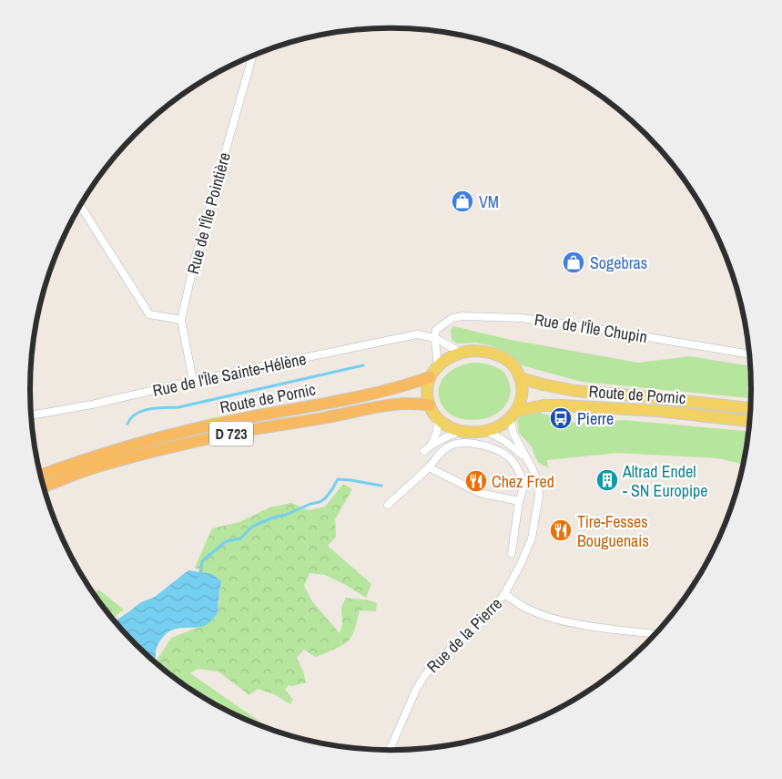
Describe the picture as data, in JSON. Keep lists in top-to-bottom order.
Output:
{
  "streets": {
    "highway": ["Route de Pornic", "D 723"],
    "street": [
      "Rue de l'Île Pointière",
      "Rue de l'Île Chupin",
      "Rue de l'Île Sainte-Hélène",
      "Rue de la Pierre"
    ]
  },
  "crossings": [
    ["Rue de l'Île Pointière", "Rue de l'Île Sainte-Hélène"],
    ["Rue de l'Île Chupin", "Rue de l'Île Sainte-Hélène"],
    ["Route de Pornic", "Rue de la Pierre"]
  ],
  "places": {
    "shop": ["VM", "Sogebras"],
    "bus stop": ["Pierre"],
    "building": ["Altrad Endel - SN Europipe"],
    "restaurant": ["Chez Fred", "Tire-Fesses Bouguenais"]
  }
}
